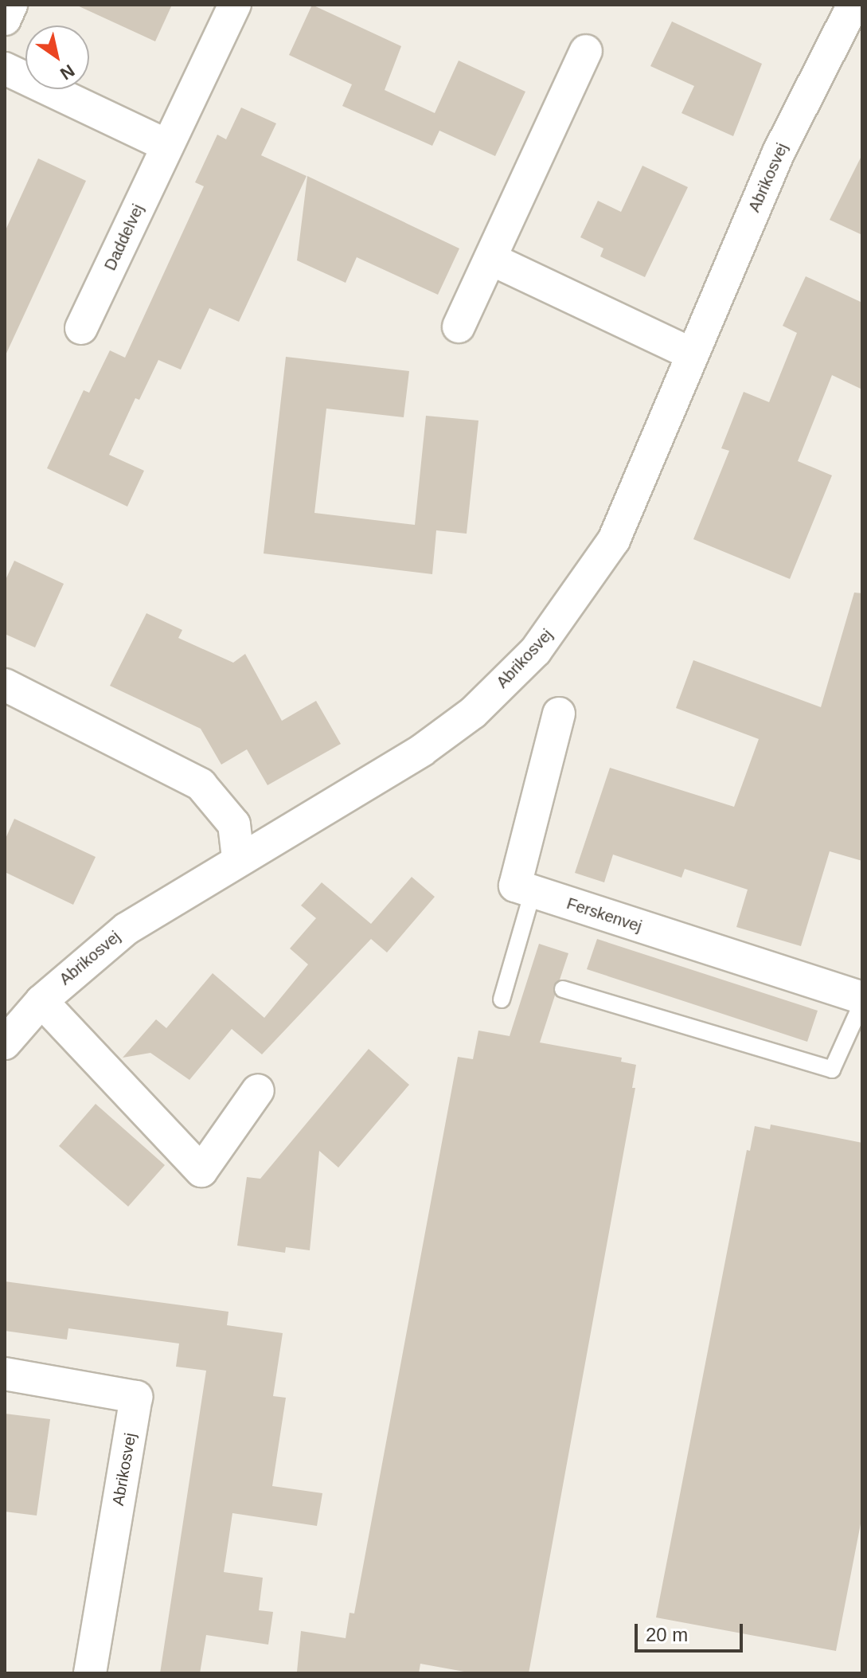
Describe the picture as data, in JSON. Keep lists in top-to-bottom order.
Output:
{
  "streets": {
    "street": ["Abrikosvej", "Daddelvej", "Ferskenvej"]
  },
  "scale_bar": "20 m",
  "north": "bottom right"
}
